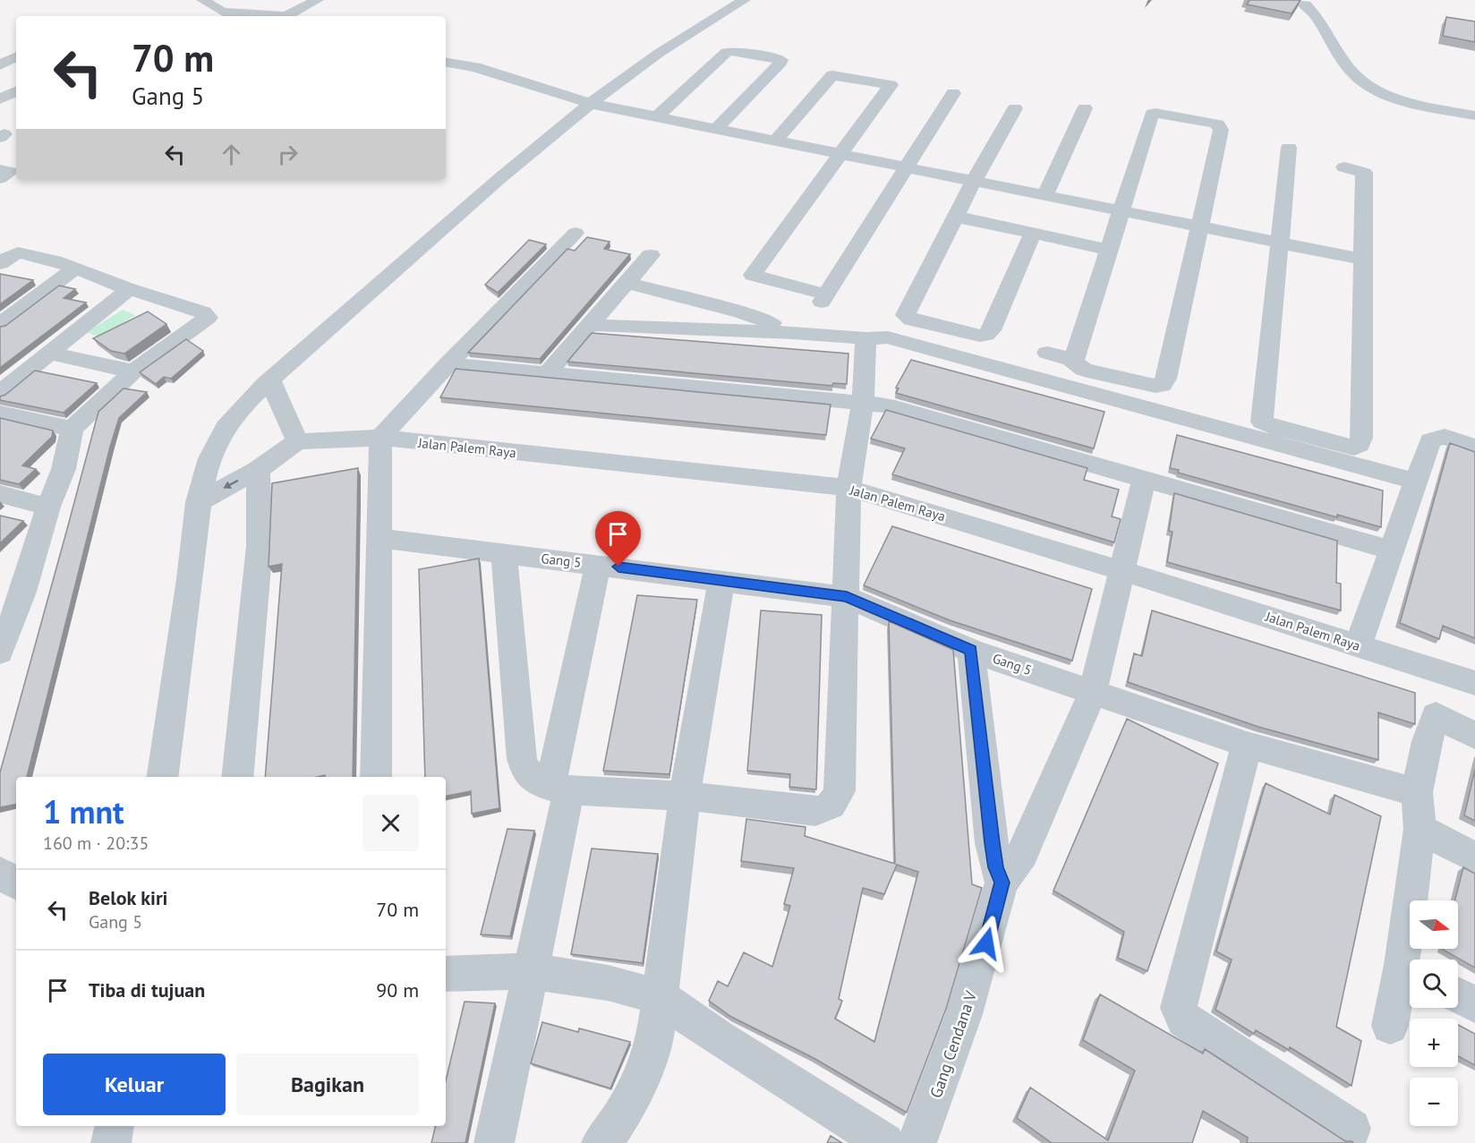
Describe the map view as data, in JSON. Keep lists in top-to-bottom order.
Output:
{
  "streets": {
    "street": ["Jalan Palem Raya", "Gang 5", "Gang Cendana V"]
  },
  "crossings": [
    ["Jalan Palem Raya", "Gang Cendana V"],
    ["Gang 5", "Gang Cendana V"]
  ],
  "north": "right",
  "page": {
    "turn": ["70 m", "Gang 5"],
    "heading": ["1 mnt", "160 m · 20:35"],
    "list": [
      {
        "name": "Belok kiri",
        "note": "Gang 5",
        "value": "70 m"
      },
      {
        "name": "Tiba di tujuan",
        "value": "90 m"
      }
    ],
    "map_buttons": ["+", "−"],
    "buttons": ["Keluar", "Bagikan"]
  }
}
